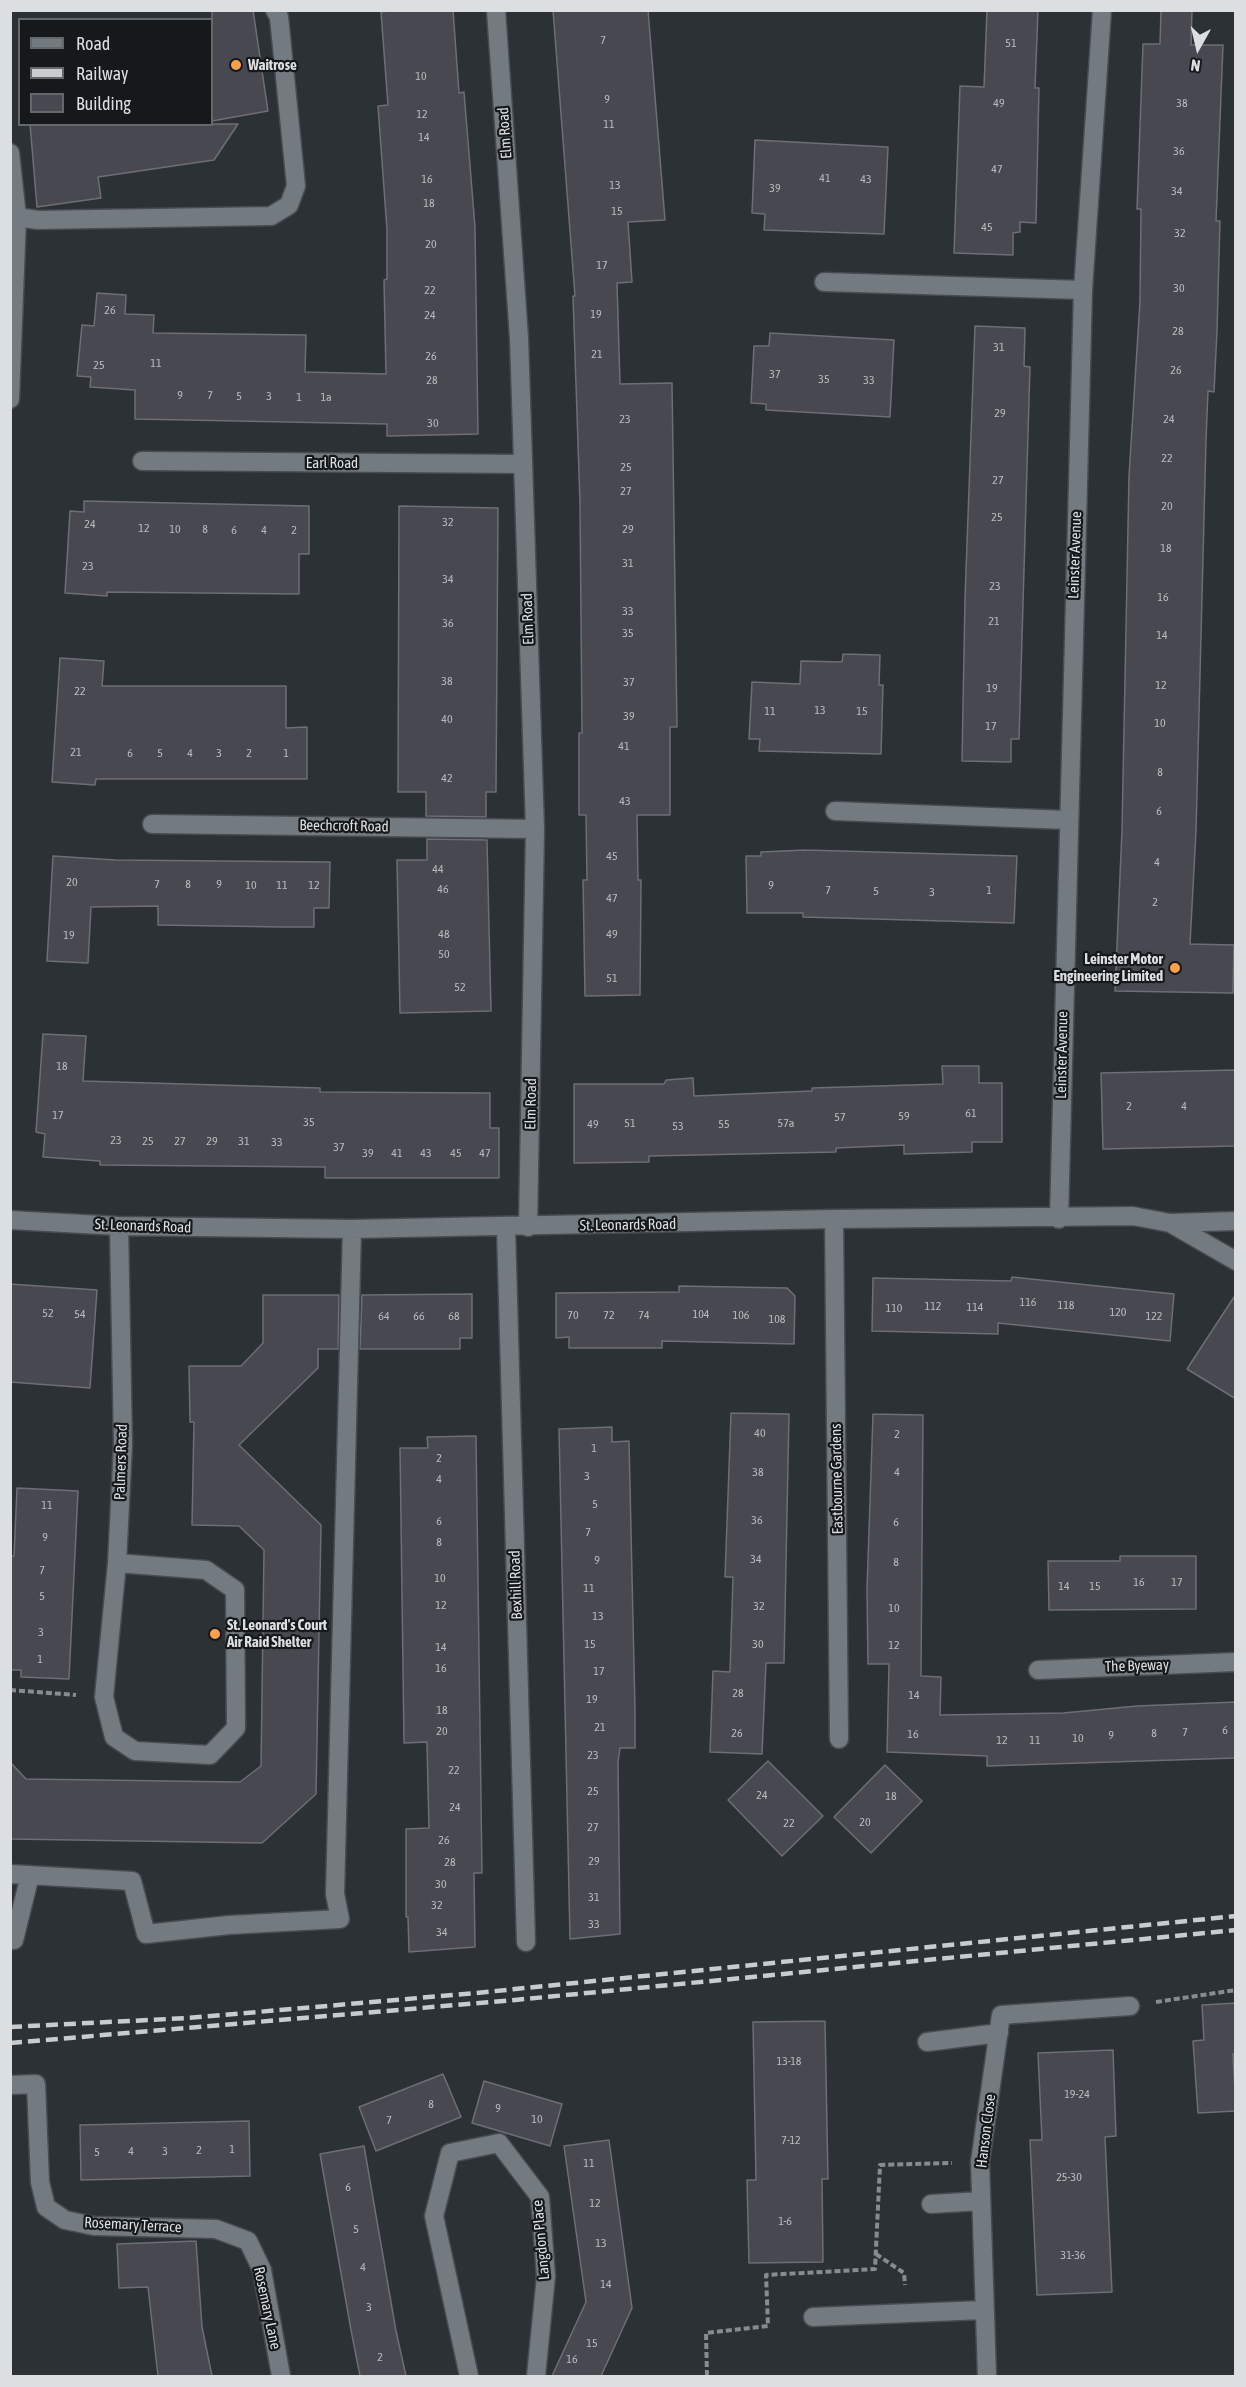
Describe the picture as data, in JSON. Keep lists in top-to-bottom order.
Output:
{
  "streets": {
    "street": [
      "Elm Road",
      "Earl Road",
      "Leinster Avenue",
      "Beechcroft Road",
      "St. Leonards Road",
      "Palmers Road",
      "Eastbourne Gardens",
      "Bexhill Road",
      "The Byeway",
      "Hanson Close",
      "Rosemary Terrace",
      "Langdon Place",
      "Rosemary Lane"
    ]
  },
  "crossings": [
    ["Elm Road", "Earl Road"],
    ["Elm Road", "Beechcroft Road"],
    ["Elm Road", "St. Leonards Road"],
    ["Leinster Avenue", "St. Leonards Road"],
    ["St. Leonards Road", "Palmers Road"],
    ["St. Leonards Road", "Eastbourne Gardens"],
    ["St. Leonards Road", "Bexhill Road"],
    ["Rosemary Terrace", "Rosemary Lane"]
  ],
  "places": ["Waitrose", "Leinster Motor Engineering Limited", "St. Leonard's Court Air Raid Shelter"],
  "house_numbers": [
    "7",
    "51",
    "10",
    "9",
    "49",
    "38",
    "12",
    "11",
    "14",
    "36",
    "47",
    "41",
    "16",
    "43",
    "13",
    "39",
    "34",
    "18",
    "15",
    "45",
    "32",
    "20",
    "17",
    "30",
    "22",
    "26",
    "19",
    "24",
    "28",
    "31",
    "21",
    "26",
    "11",
    "25",
    "26",
    "37",
    "35",
    "28",
    "33",
    "9",
    "7",
    "5",
    "3",
    "1",
    "1a",
    "29",
    "23",
    "24",
    "30",
    "22",
    "25",
    "27",
    "27",
    "20",
    "25",
    "32",
    "24",
    "12",
    "10",
    "8",
    "29",
    "6",
    "4",
    "2",
    "18",
    "31",
    "23",
    "34",
    "23",
    "16",
    "33",
    "21",
    "36",
    "35",
    "14",
    "38",
    "37",
    "12",
    "19",
    "22",
    "13",
    "11",
    "15",
    "39",
    "40",
    "10",
    "17",
    "41",
    "21",
    "6",
    "5",
    "4",
    "3",
    "2",
    "1",
    "8",
    "42",
    "43",
    "6",
    "45",
    "4",
    "44",
    "20",
    "7",
    "8",
    "9",
    "10",
    "11",
    "12",
    "9",
    "46",
    "7",
    "1",
    "5",
    "3",
    "47",
    "2",
    "48",
    "49",
    "19",
    "50",
    "51",
    "52",
    "18",
    "2",
    "4",
    "61",
    "17",
    "59",
    "57",
    "35",
    "51",
    "57a",
    "49",
    "55",
    "53",
    "23",
    "25",
    "27",
    "29",
    "31",
    "33",
    "37",
    "39",
    "41",
    "43",
    "45",
    "47",
    "116",
    "118",
    "112",
    "114",
    "110",
    "120",
    "52",
    "54",
    "104",
    "70",
    "72",
    "74",
    "106",
    "64",
    "66",
    "68",
    "122",
    "108",
    "40",
    "2",
    "1",
    "2",
    "38",
    "4",
    "3",
    "4",
    "5",
    "11",
    "36",
    "6",
    "6",
    "7",
    "9",
    "8",
    "34",
    "9",
    "8",
    "7",
    "10",
    "16",
    "17",
    "14",
    "15",
    "11",
    "5",
    "12",
    "32",
    "10",
    "13",
    "3",
    "15",
    "30",
    "12",
    "14",
    "1",
    "16",
    "17",
    "28",
    "14",
    "19",
    "18",
    "21",
    "6",
    "20",
    "7",
    "26",
    "8",
    "16",
    "9",
    "10",
    "12",
    "11",
    "23",
    "22",
    "25",
    "24",
    "18",
    "24",
    "20",
    "22",
    "27",
    "26",
    "29",
    "28",
    "30",
    "31",
    "32",
    "33",
    "34",
    "13-18",
    "19-24",
    "8",
    "9",
    "10",
    "7",
    "7-12",
    "1",
    "2",
    "4",
    "3",
    "5",
    "11",
    "25-30",
    "6",
    "12",
    "1-6",
    "5",
    "13",
    "31-36",
    "4",
    "14",
    "3",
    "15",
    "2",
    "16"
  ],
  "legend": ["Road", "Railway", "Building"],
  "north": "bottom"
}
